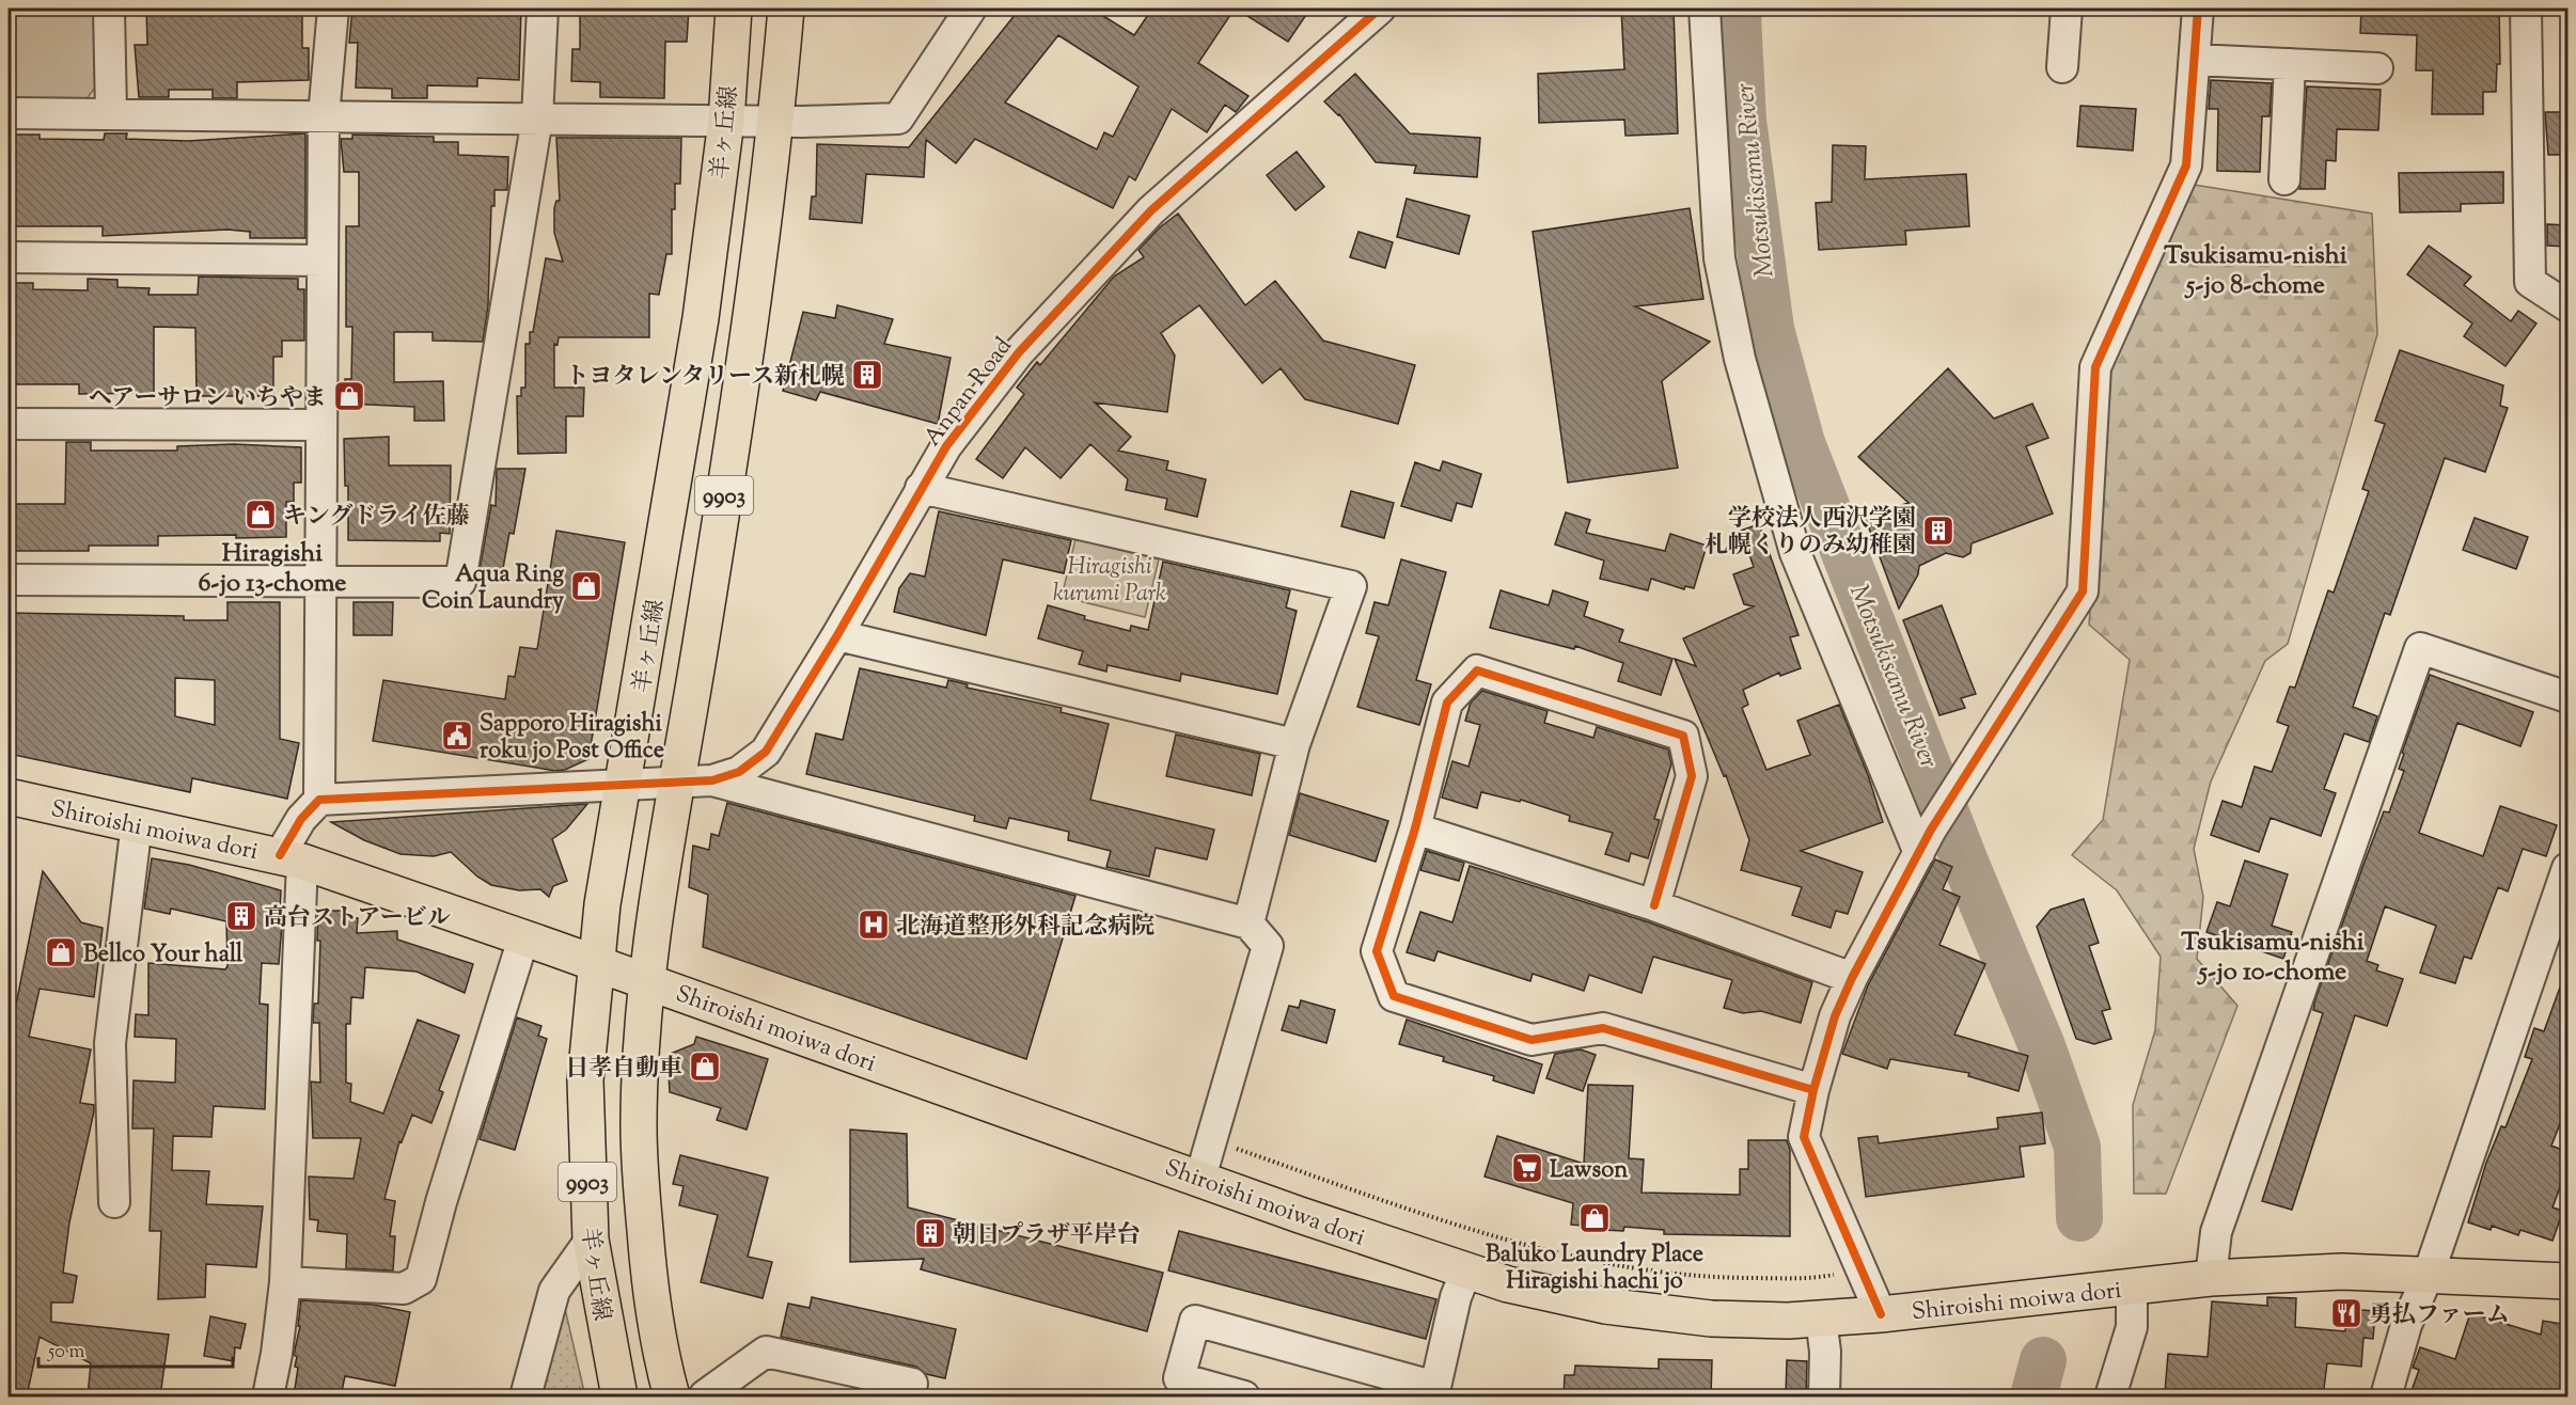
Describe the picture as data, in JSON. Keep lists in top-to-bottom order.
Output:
{
  "streets": {
    "main road": ["羊ヶ丘線", "9903", "Shiroishi moiwa dori"],
    "street": ["Anpan Road"]
  },
  "crossings": [
    ["羊ヶ丘線", "Anpan Road"],
    ["羊ヶ丘線", "Shiroishi moiwa dori"]
  ],
  "districts": ["Tsukisamu-nishi 5-jo 8-chome", "Hiragishi 6-jo 13-chome", "Tsukisamu-nishi 5-jo 10-chome"],
  "water": ["Motsukisamu River"],
  "parks": ["Hiragishi kurumi Park"],
  "places": {
    "building": [
      "トヨタレンタリース新札幌",
      "学校法人西沢学園 札幌くりのみ幼稚園",
      "高台ストアービル",
      "朝日プラザ平岸台"
    ],
    "shop": [
      "ヘアーサロン いちやま",
      "キングドライ佐藤",
      "Aqua Ring Coin Laundry",
      "Bellco Your hall",
      "日孝自動車",
      "Baluko Laundry Place Hiragishi hachi jo"
    ],
    "public building": ["Sapporo Hiragishi roku jo Post Office"],
    "hospital": ["北海道整形外科記念病院"],
    "supermarket": ["Lawson"],
    "restaurant": ["勇払ファーム"]
  },
  "scale_bar": "50 m"
}
